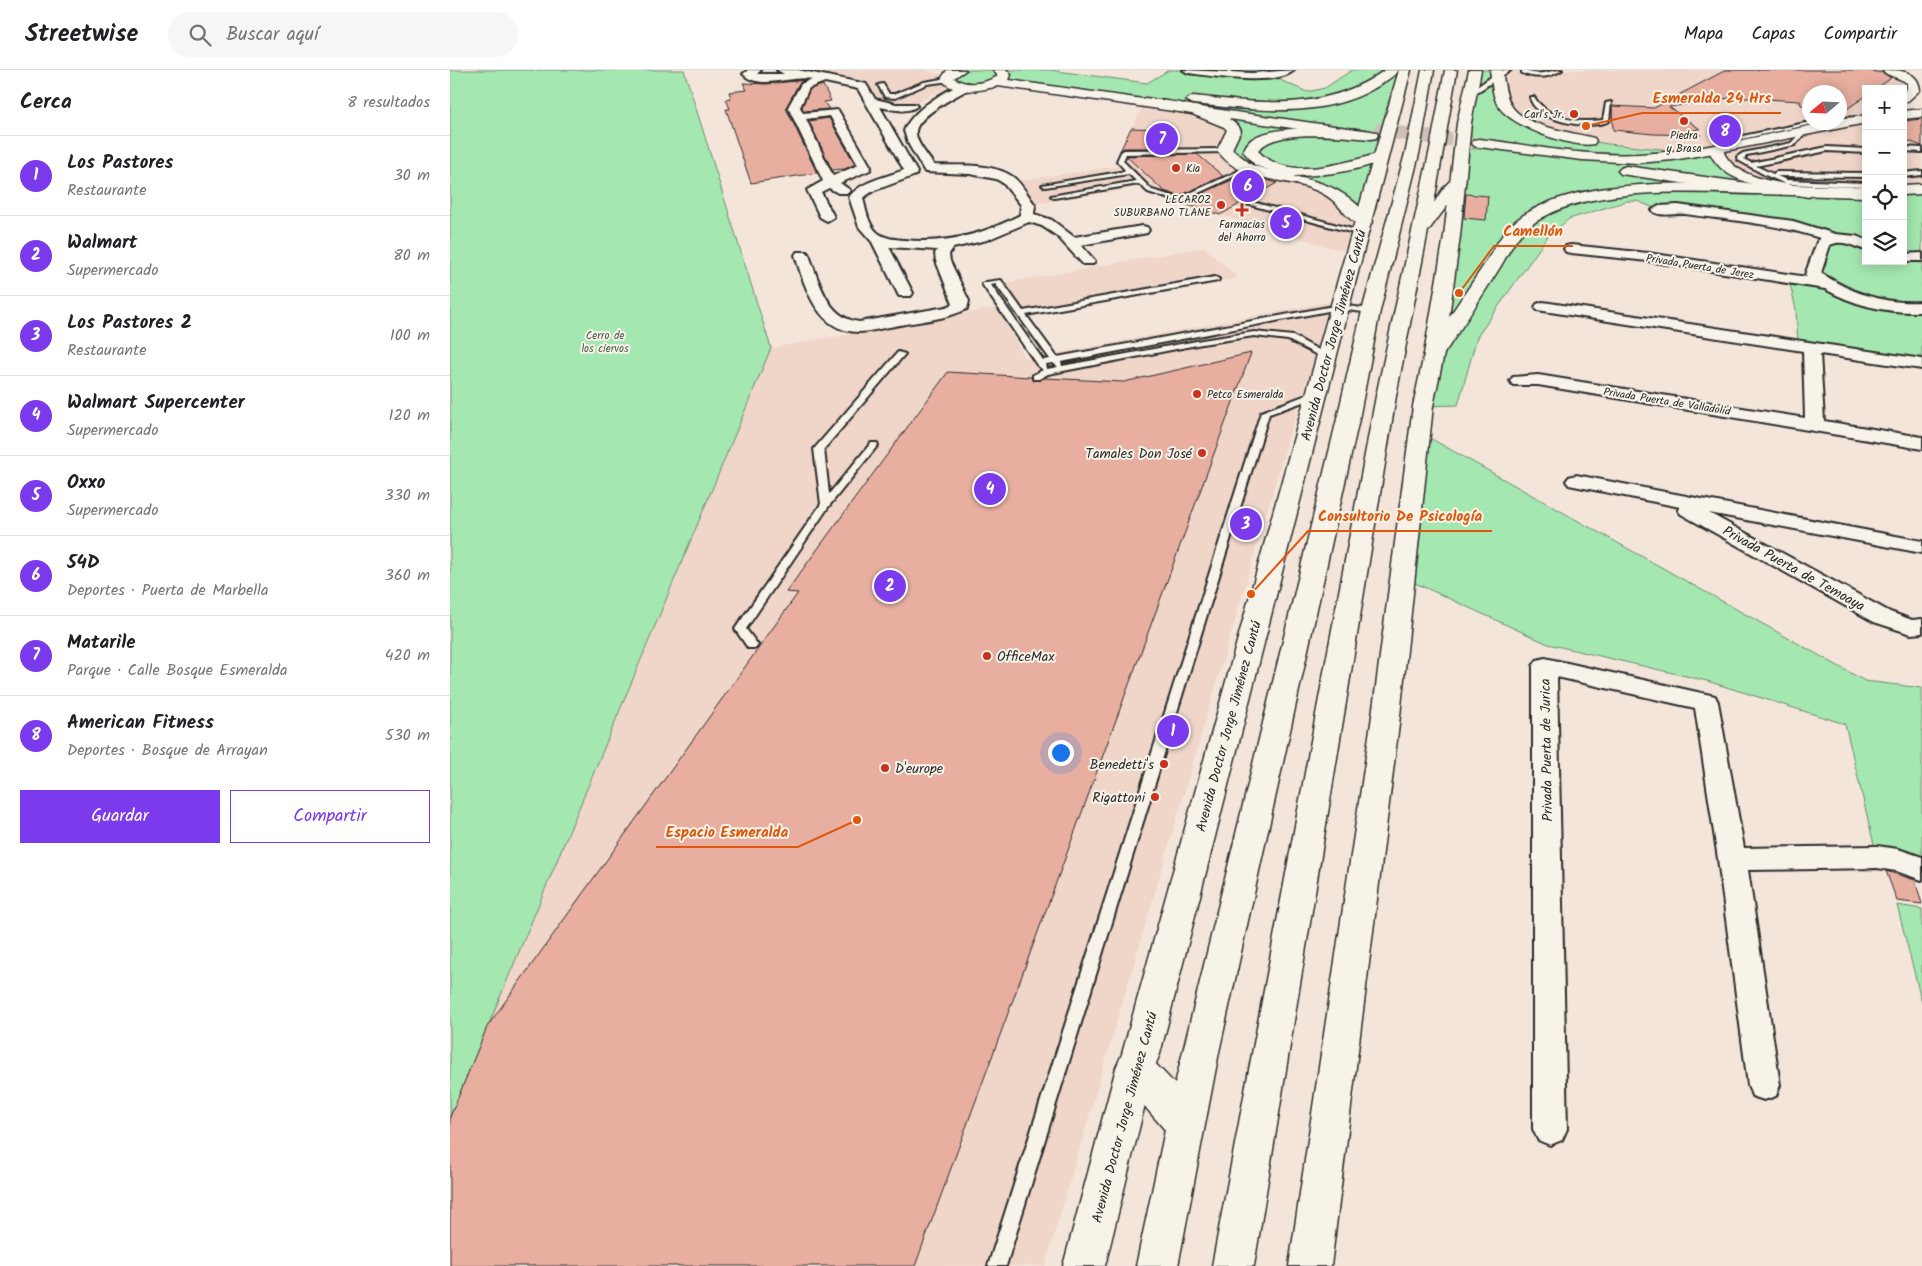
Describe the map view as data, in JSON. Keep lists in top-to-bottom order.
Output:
{
  "streets": {
    "main road": ["Avenida Doctor Jorge Jiménez Cantú"],
    "street": [
      "Privada Puerta de Jerez",
      "Privada Puerta de Valladolid",
      "Privada Puerta de Temoaya",
      "Privada Puerta de Jurica"
    ]
  },
  "parks": ["Cerro de los ciervos"],
  "places": {
    "other": [
      "Carl's Jr.",
      "Piedra y Brasa",
      "Esmeralda 24 Hrs",
      "Kia",
      "LECAROZ SUBURBANO TLANE",
      "Camellón",
      "Petco Esmeralda",
      "Tamales Don José",
      "Consultorio De Psicología",
      "OfficeMax",
      "Benedetti's",
      "D'europe",
      "Rigattoni",
      "Espacio Esmeralda"
    ],
    "health": ["Farmacias del Ahorro"]
  },
  "north": "left",
  "page": {
    "header": "Streetwise",
    "search": "Buscar aquí",
    "nav": ["Mapa", "Capas", "Compartir"],
    "heading": ["Cerca", "8 resultados"],
    "map_buttons": ["+", "−"],
    "pins": [
      "8",
      "7",
      "6",
      "5",
      "4",
      "3",
      "2",
      "1"
    ],
    "list": [
      {
        "mark": "1",
        "name": "Los Pastores",
        "note": "Restaurante",
        "value": "30 m"
      },
      {
        "mark": "2",
        "name": "Walmart",
        "note": "Supermercado",
        "value": "80 m"
      },
      {
        "mark": "3",
        "name": "Los Pastores 2",
        "note": "Restaurante",
        "value": "100 m"
      },
      {
        "mark": "4",
        "name": "Walmart Supercenter",
        "note": "Supermercado",
        "value": "120 m"
      },
      {
        "mark": "5",
        "name": "Oxxo",
        "note": "Supermercado",
        "value": "330 m"
      },
      {
        "mark": "6",
        "name": "54D",
        "note": "Deportes · Puerta de Marbella",
        "value": "360 m"
      },
      {
        "mark": "7",
        "name": "Matarile",
        "note": "Parque · Calle Bosque Esmeralda",
        "value": "420 m"
      },
      {
        "mark": "8",
        "name": "American Fitness",
        "note": "Deportes · Bosque de Arrayan",
        "value": "530 m"
      }
    ],
    "buttons": ["Guardar", "Compartir"]
  }
}
